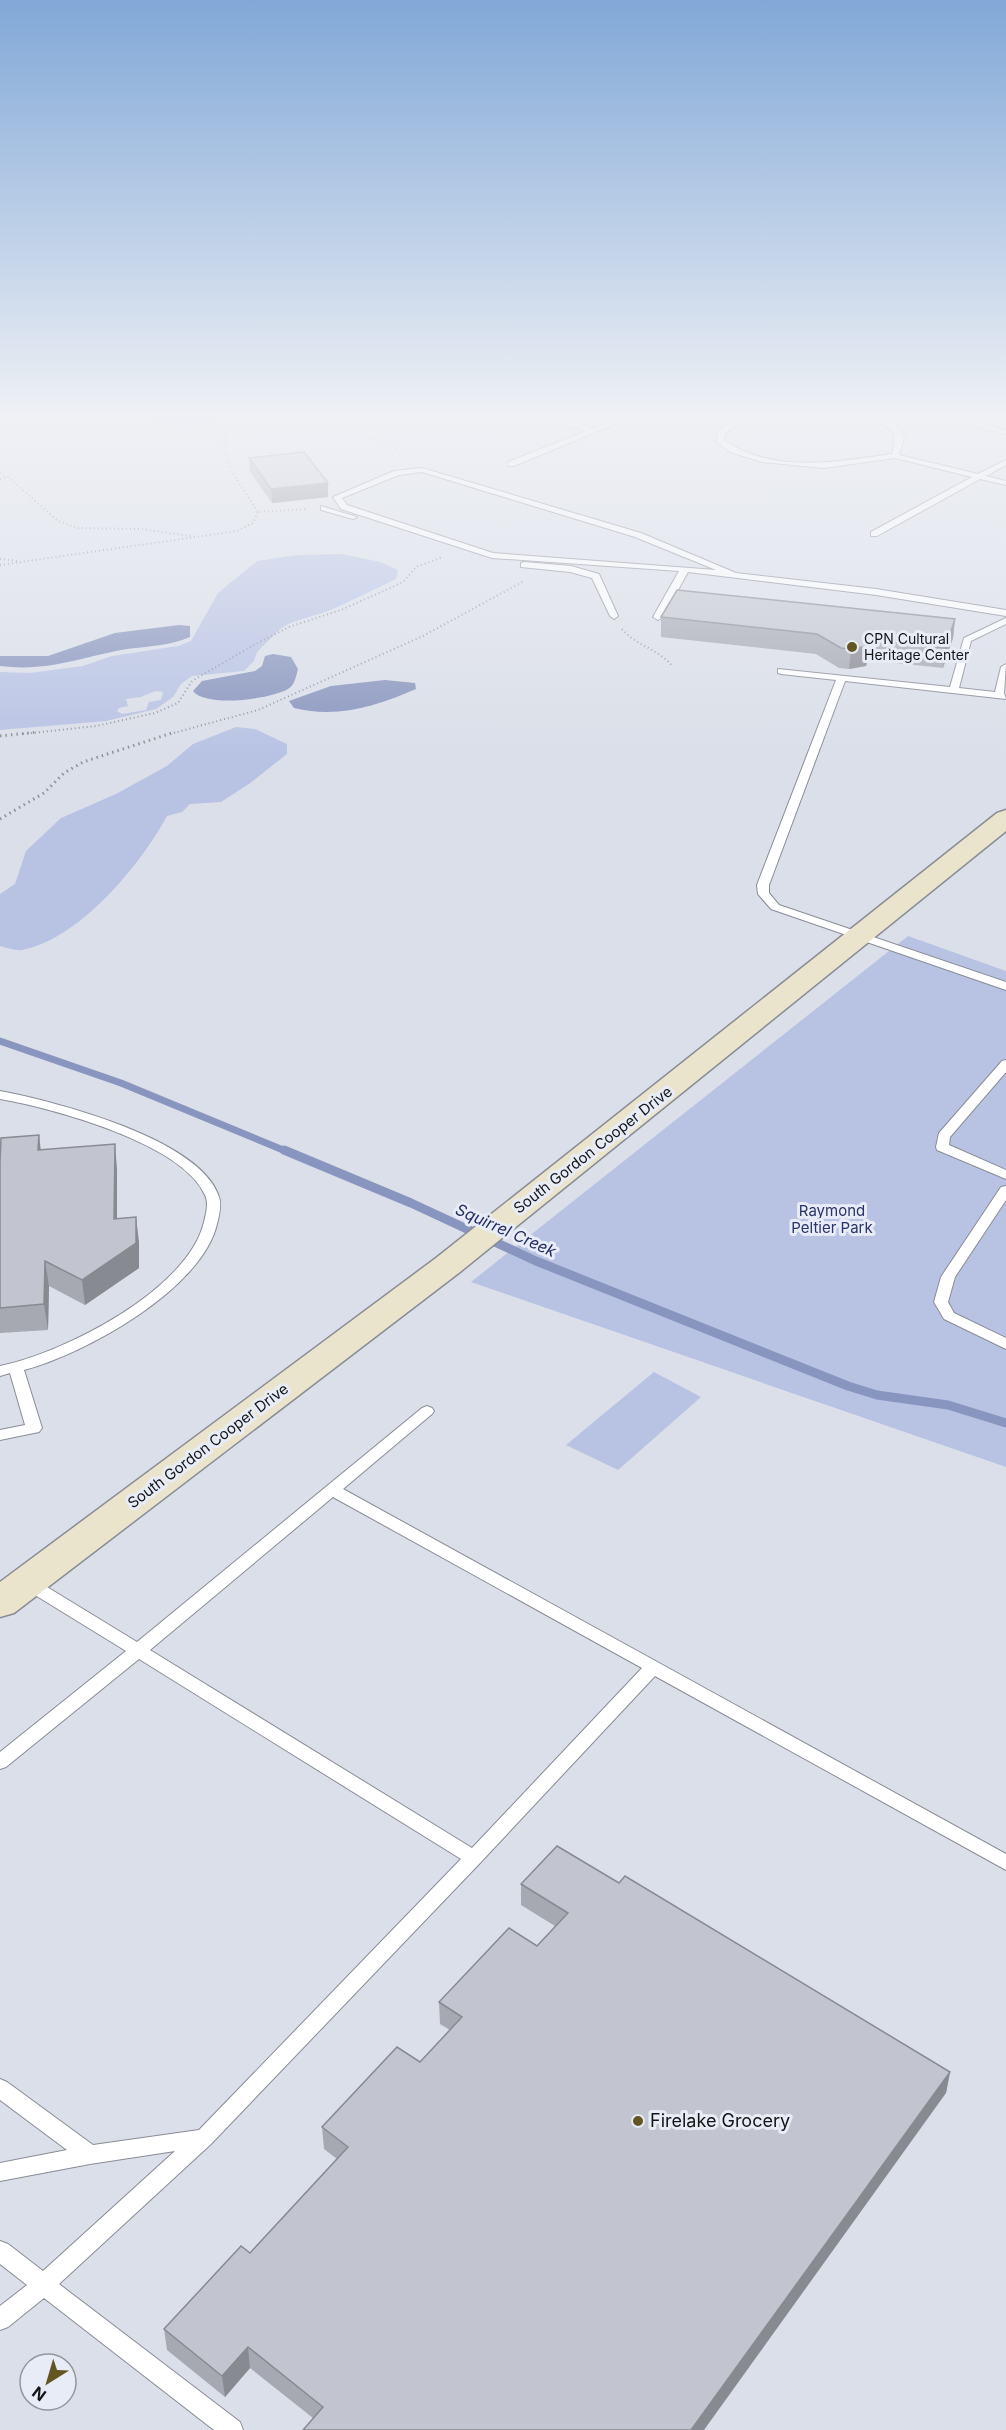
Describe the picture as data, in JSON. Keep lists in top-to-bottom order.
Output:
{
  "streets": {
    "main road": ["South Gordon Cooper Drive"]
  },
  "water": ["Squirrel Creek"],
  "parks": ["Raymond Peltier Park"],
  "places": ["CPN Cultural Heritage Center", "Firelake Grocery"],
  "north": "bottom left"
}
